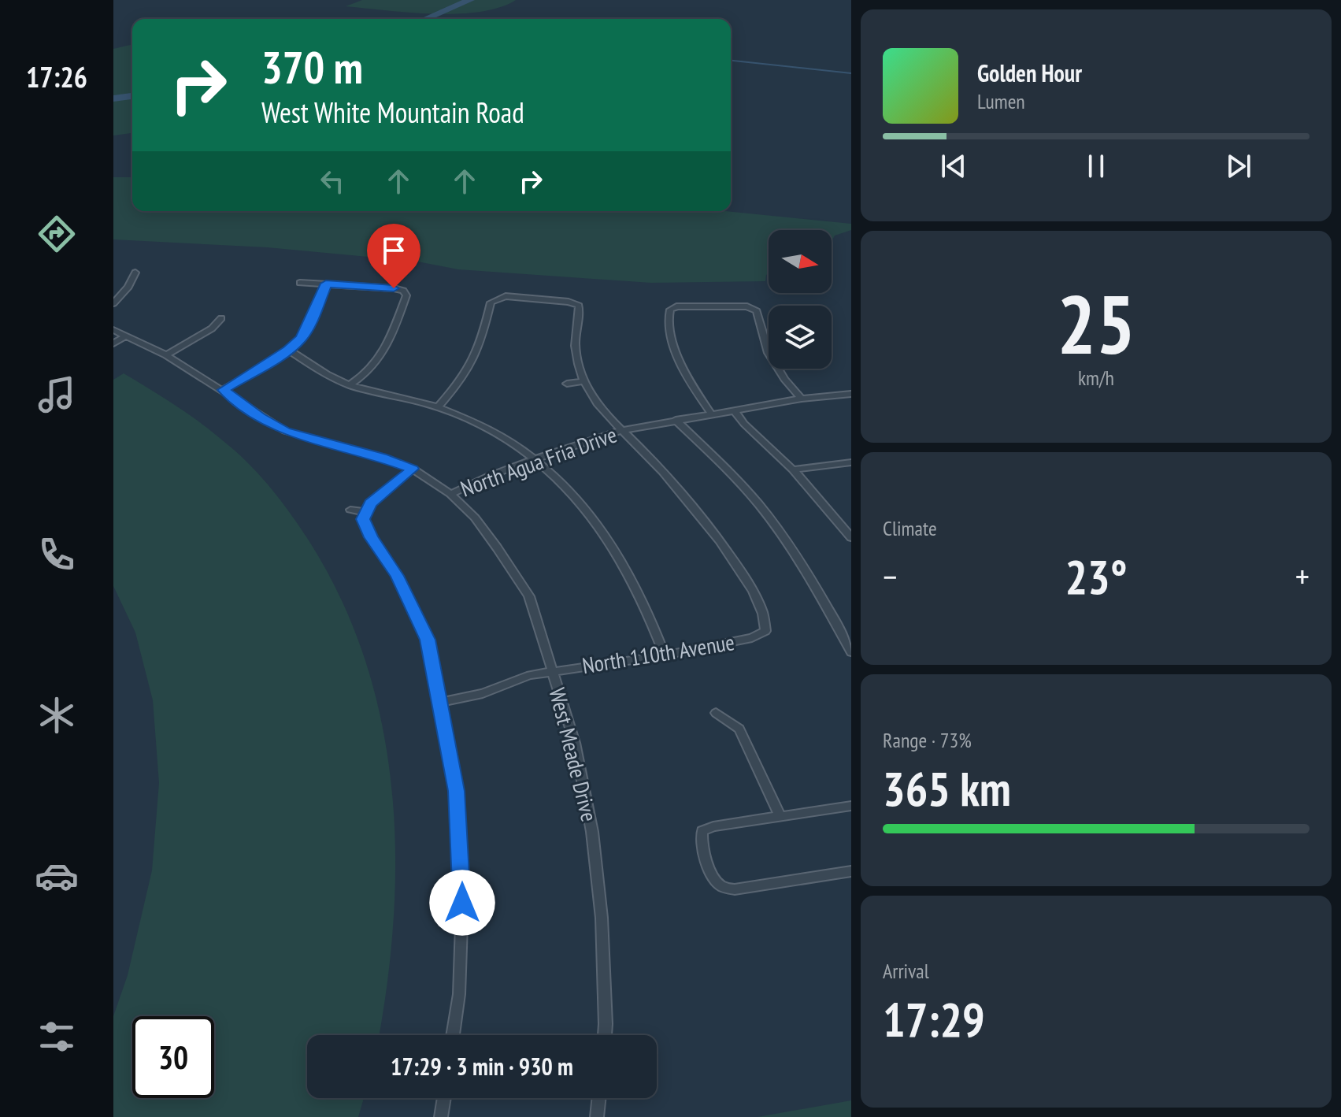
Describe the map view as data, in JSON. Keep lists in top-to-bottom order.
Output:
{
  "streets": {
    "street": ["North Agua Fria Drive", "North 110th Avenue", "West Meade Drive"]
  },
  "crossings": [
    ["North Agua Fria Drive", "North 110th Avenue"],
    ["North Agua Fria Drive", "West Meade Drive"],
    ["North 110th Avenue", "West Meade Drive"]
  ],
  "north": "right",
  "page": {
    "tabs": "17:26",
    "turn": ["370 m", "West White Mountain Road"],
    "song": ["Golden Hour", "Lumen"],
    "tile": [
      ["25", "km/h"],
      "Climate",
      ["Range · 73%", "365 km"],
      ["Arrival", "17:29"]
    ],
    "heat": ["−", "23°", "+"],
    "limit": "30",
    "trip": "17:29 · 3 min · 930 m"
  }
}
